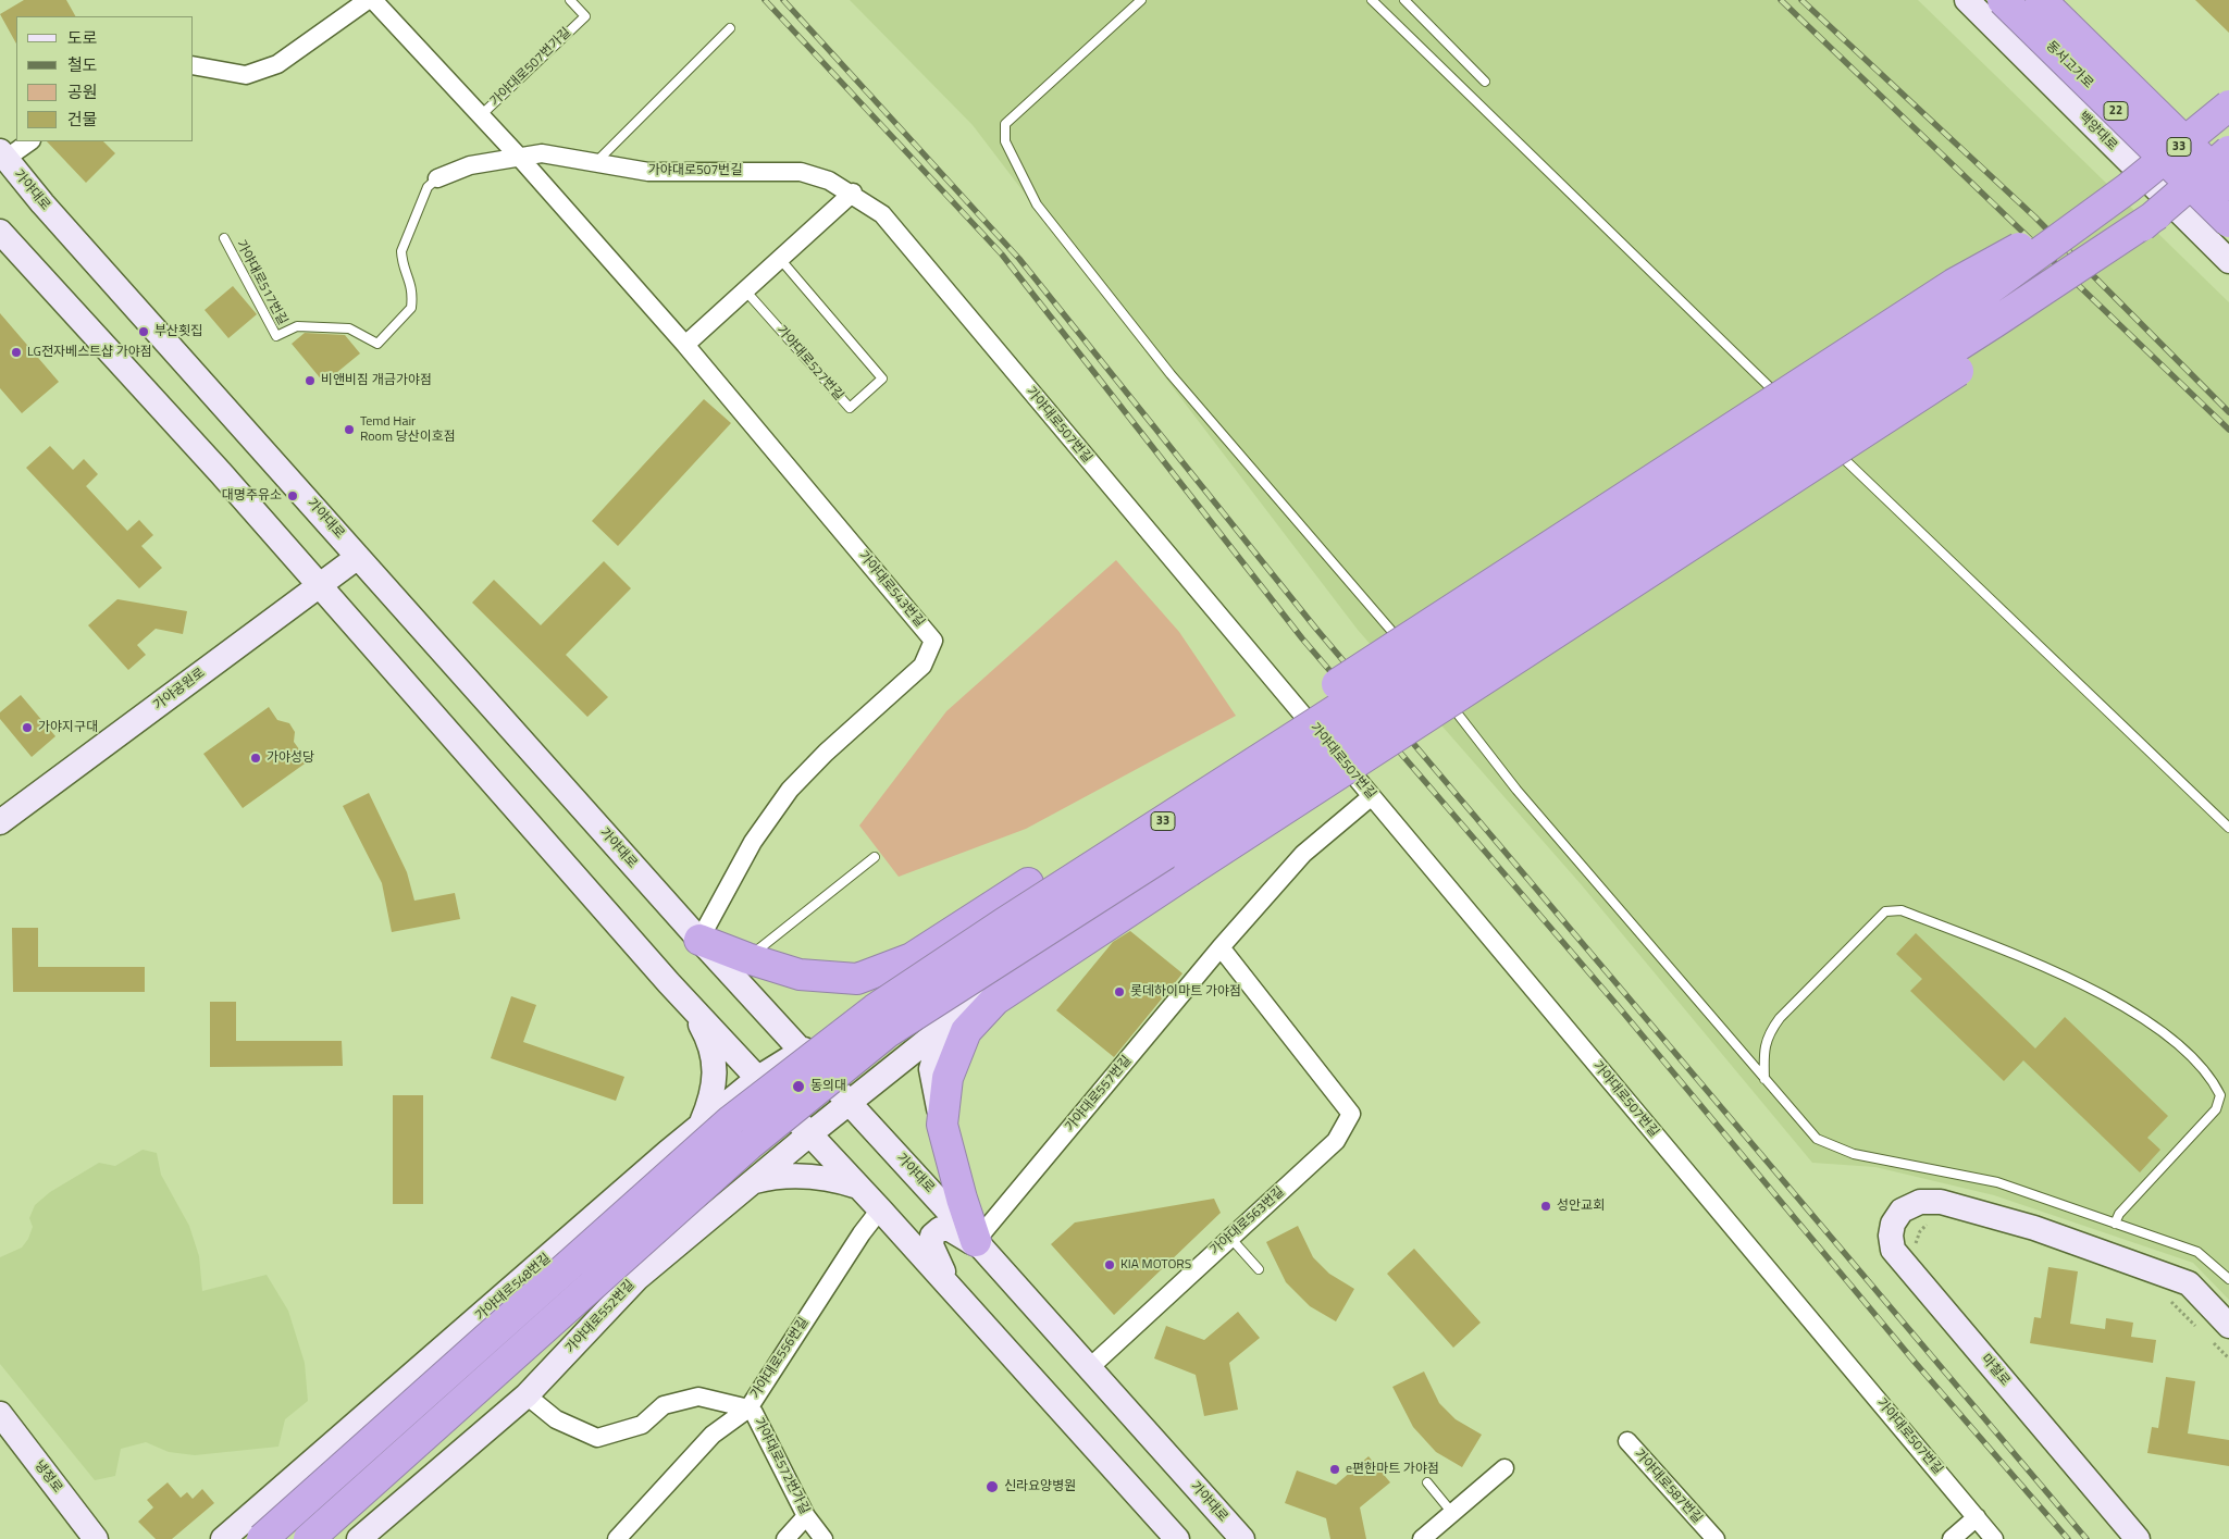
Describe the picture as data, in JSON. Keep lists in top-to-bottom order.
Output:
{
  "streets": {
    "highway": ["동서고가로", "22", "33"],
    "main road": [
      "백양대로",
      "가야대로",
      "가야공원로",
      "가야대로548번길",
      "가야대로552번길",
      "마철로",
      "냉정로"
    ],
    "street": [
      "가야대로507번가길",
      "가야대로507번길",
      "가야대로543번길",
      "가야대로557번길",
      "가야대로563번길",
      "가야대로556번길",
      "가야대로572번가길",
      "가야대로587번길"
    ],
    "lane": ["가야대로517번길", "가야대로527번길"]
  },
  "crossings": [
    ["백양대로", "33"],
    ["가야대로507번길", "가야대로517번길"],
    ["가야대로507번길", "가야대로557번길"],
    ["가야대로", "가야대로543번길"],
    ["가야대로", "가야공원로"],
    ["가야대로", "가야대로557번길"],
    ["가야대로", "가야대로563번길"],
    ["가야대로", "가야대로548번길"],
    ["가야대로", "가야대로552번길"],
    ["가야대로557번길", "가야대로563번길"],
    ["가야대로552번길", "가야대로572번가길"],
    ["가야대로556번길", "가야대로572번가길"]
  ],
  "places": [
    "부산횟집",
    "LG전자베스트샵 가야점",
    "비앤비짐 개금가야점",
    "Temd Hair Room 당산이호점",
    "대명주유소",
    "가야지구대",
    "가야성당",
    "롯데하이마트 가야점",
    "동의대",
    "성안교회",
    "KIA MOTORS",
    "e편한마트 가야점",
    "신라요양병원"
  ],
  "legend": [
    "도로",
    "철도",
    "공원",
    "건물"
  ]
}
